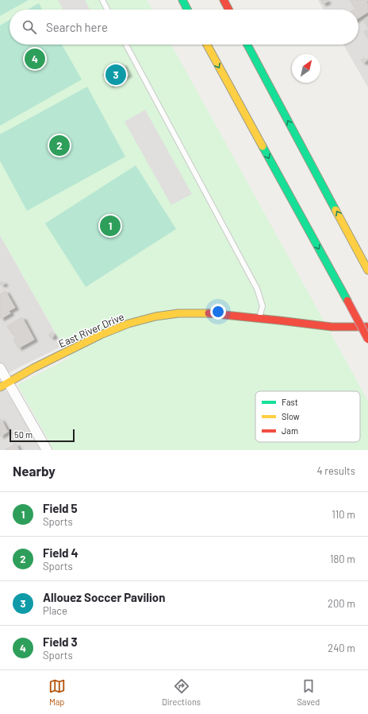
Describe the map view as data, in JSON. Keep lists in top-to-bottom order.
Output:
{
  "streets": {
    "main road": ["East River Drive"]
  },
  "legend": ["Fast", "Slow", "Jam"],
  "scale_bar": "50 m",
  "north": "top right",
  "page": {
    "search": "Search here",
    "pins": [
      "4",
      "3",
      "2",
      "1"
    ],
    "scale": "50 m",
    "heading": ["Nearby", "4 results"],
    "list": [
      {
        "mark": "1",
        "name": "Field 5",
        "note": "Sports",
        "value": "110 m"
      },
      {
        "mark": "2",
        "name": "Field 4",
        "note": "Sports",
        "value": "180 m"
      },
      {
        "mark": "3",
        "name": "Allouez Soccer Pavilion",
        "note": "Place",
        "value": "200 m"
      },
      {
        "mark": "4",
        "name": "Field 3",
        "note": "Sports",
        "value": "240 m"
      }
    ],
    "nav": ["Map", "Directions", "Saved"]
  }
}
